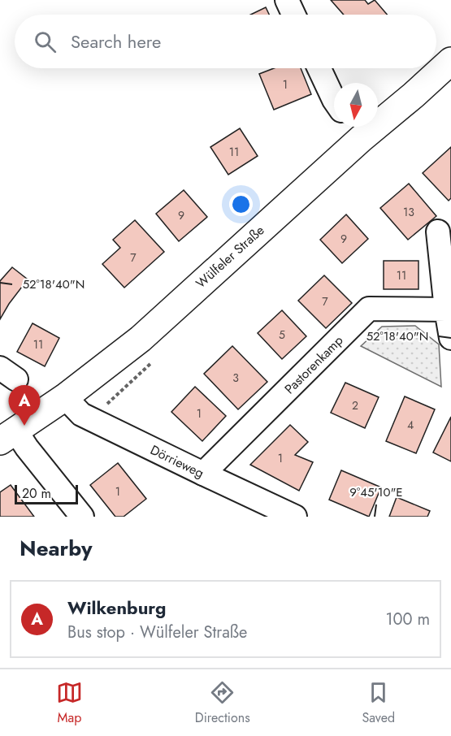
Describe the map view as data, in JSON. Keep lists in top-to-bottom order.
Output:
{
  "streets": {
    "main road": ["Wülfeler Straße"],
    "street": ["Pastorenkamp", "Dörrieweg"]
  },
  "crossings": [
    ["Wülfeler Straße", "Dörrieweg"],
    ["Pastorenkamp", "Dörrieweg"]
  ],
  "house_numbers": [
    "1",
    "11",
    "13",
    "9",
    "9",
    "7",
    "11",
    "7",
    "5",
    "11",
    "3",
    "2",
    "1",
    "4",
    "1",
    "1"
  ],
  "scale_bar": "20 m",
  "north": "bottom",
  "page": {
    "search": "Search here",
    "pins": "A",
    "scale": "20 m",
    "heading": "Nearby",
    "list": [
      {
        "mark": "A",
        "name": "Wilkenburg",
        "note": "Bus stop · Wülfeler Straße",
        "value": "100 m"
      }
    ],
    "nav": ["Map", "Directions", "Saved"]
  },
  "coordinates": ["52°18'40\"N", "9°45'10\"E"]
}
